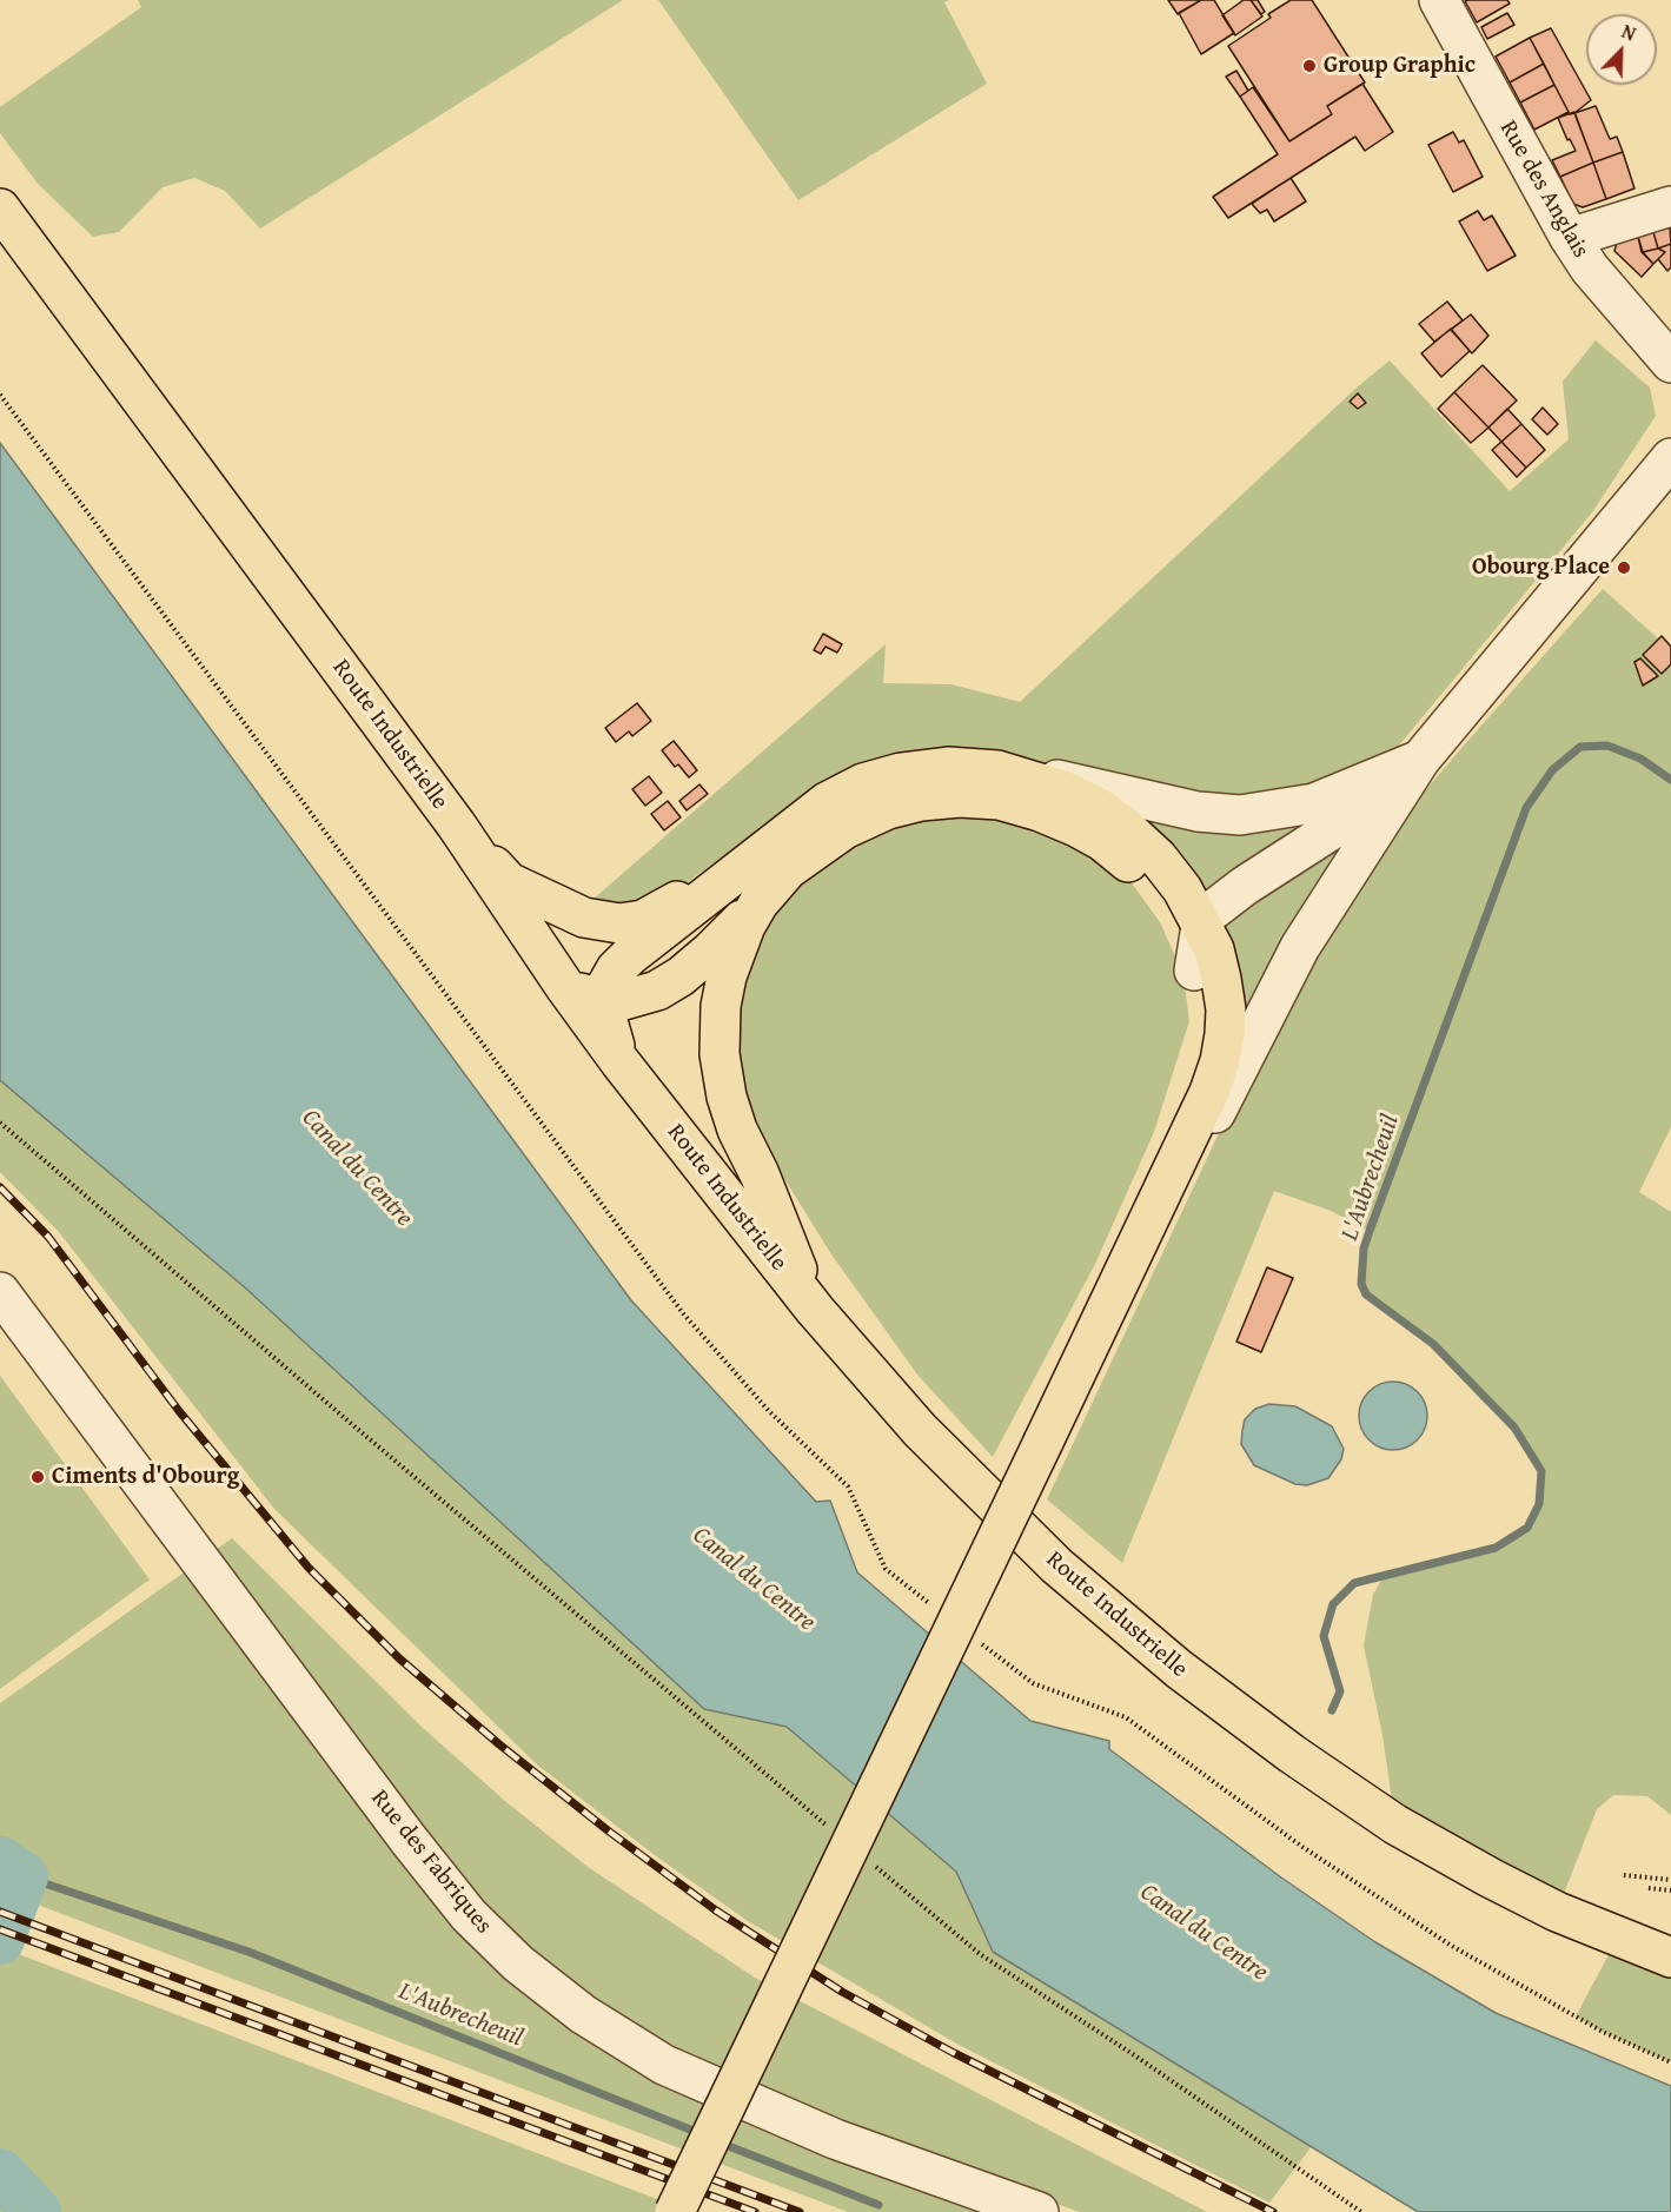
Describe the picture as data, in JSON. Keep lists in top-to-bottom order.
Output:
{
  "streets": {
    "main road": ["Route Industrielle"],
    "street": ["Rue des Anglais", "Rue des Fabriques"]
  },
  "water": ["Canal du Centre", "L'Aubrecheuil"],
  "places": ["Group Graphic", "Obourg Place", "Ciments d'Obourg"],
  "north": "top right"
}
